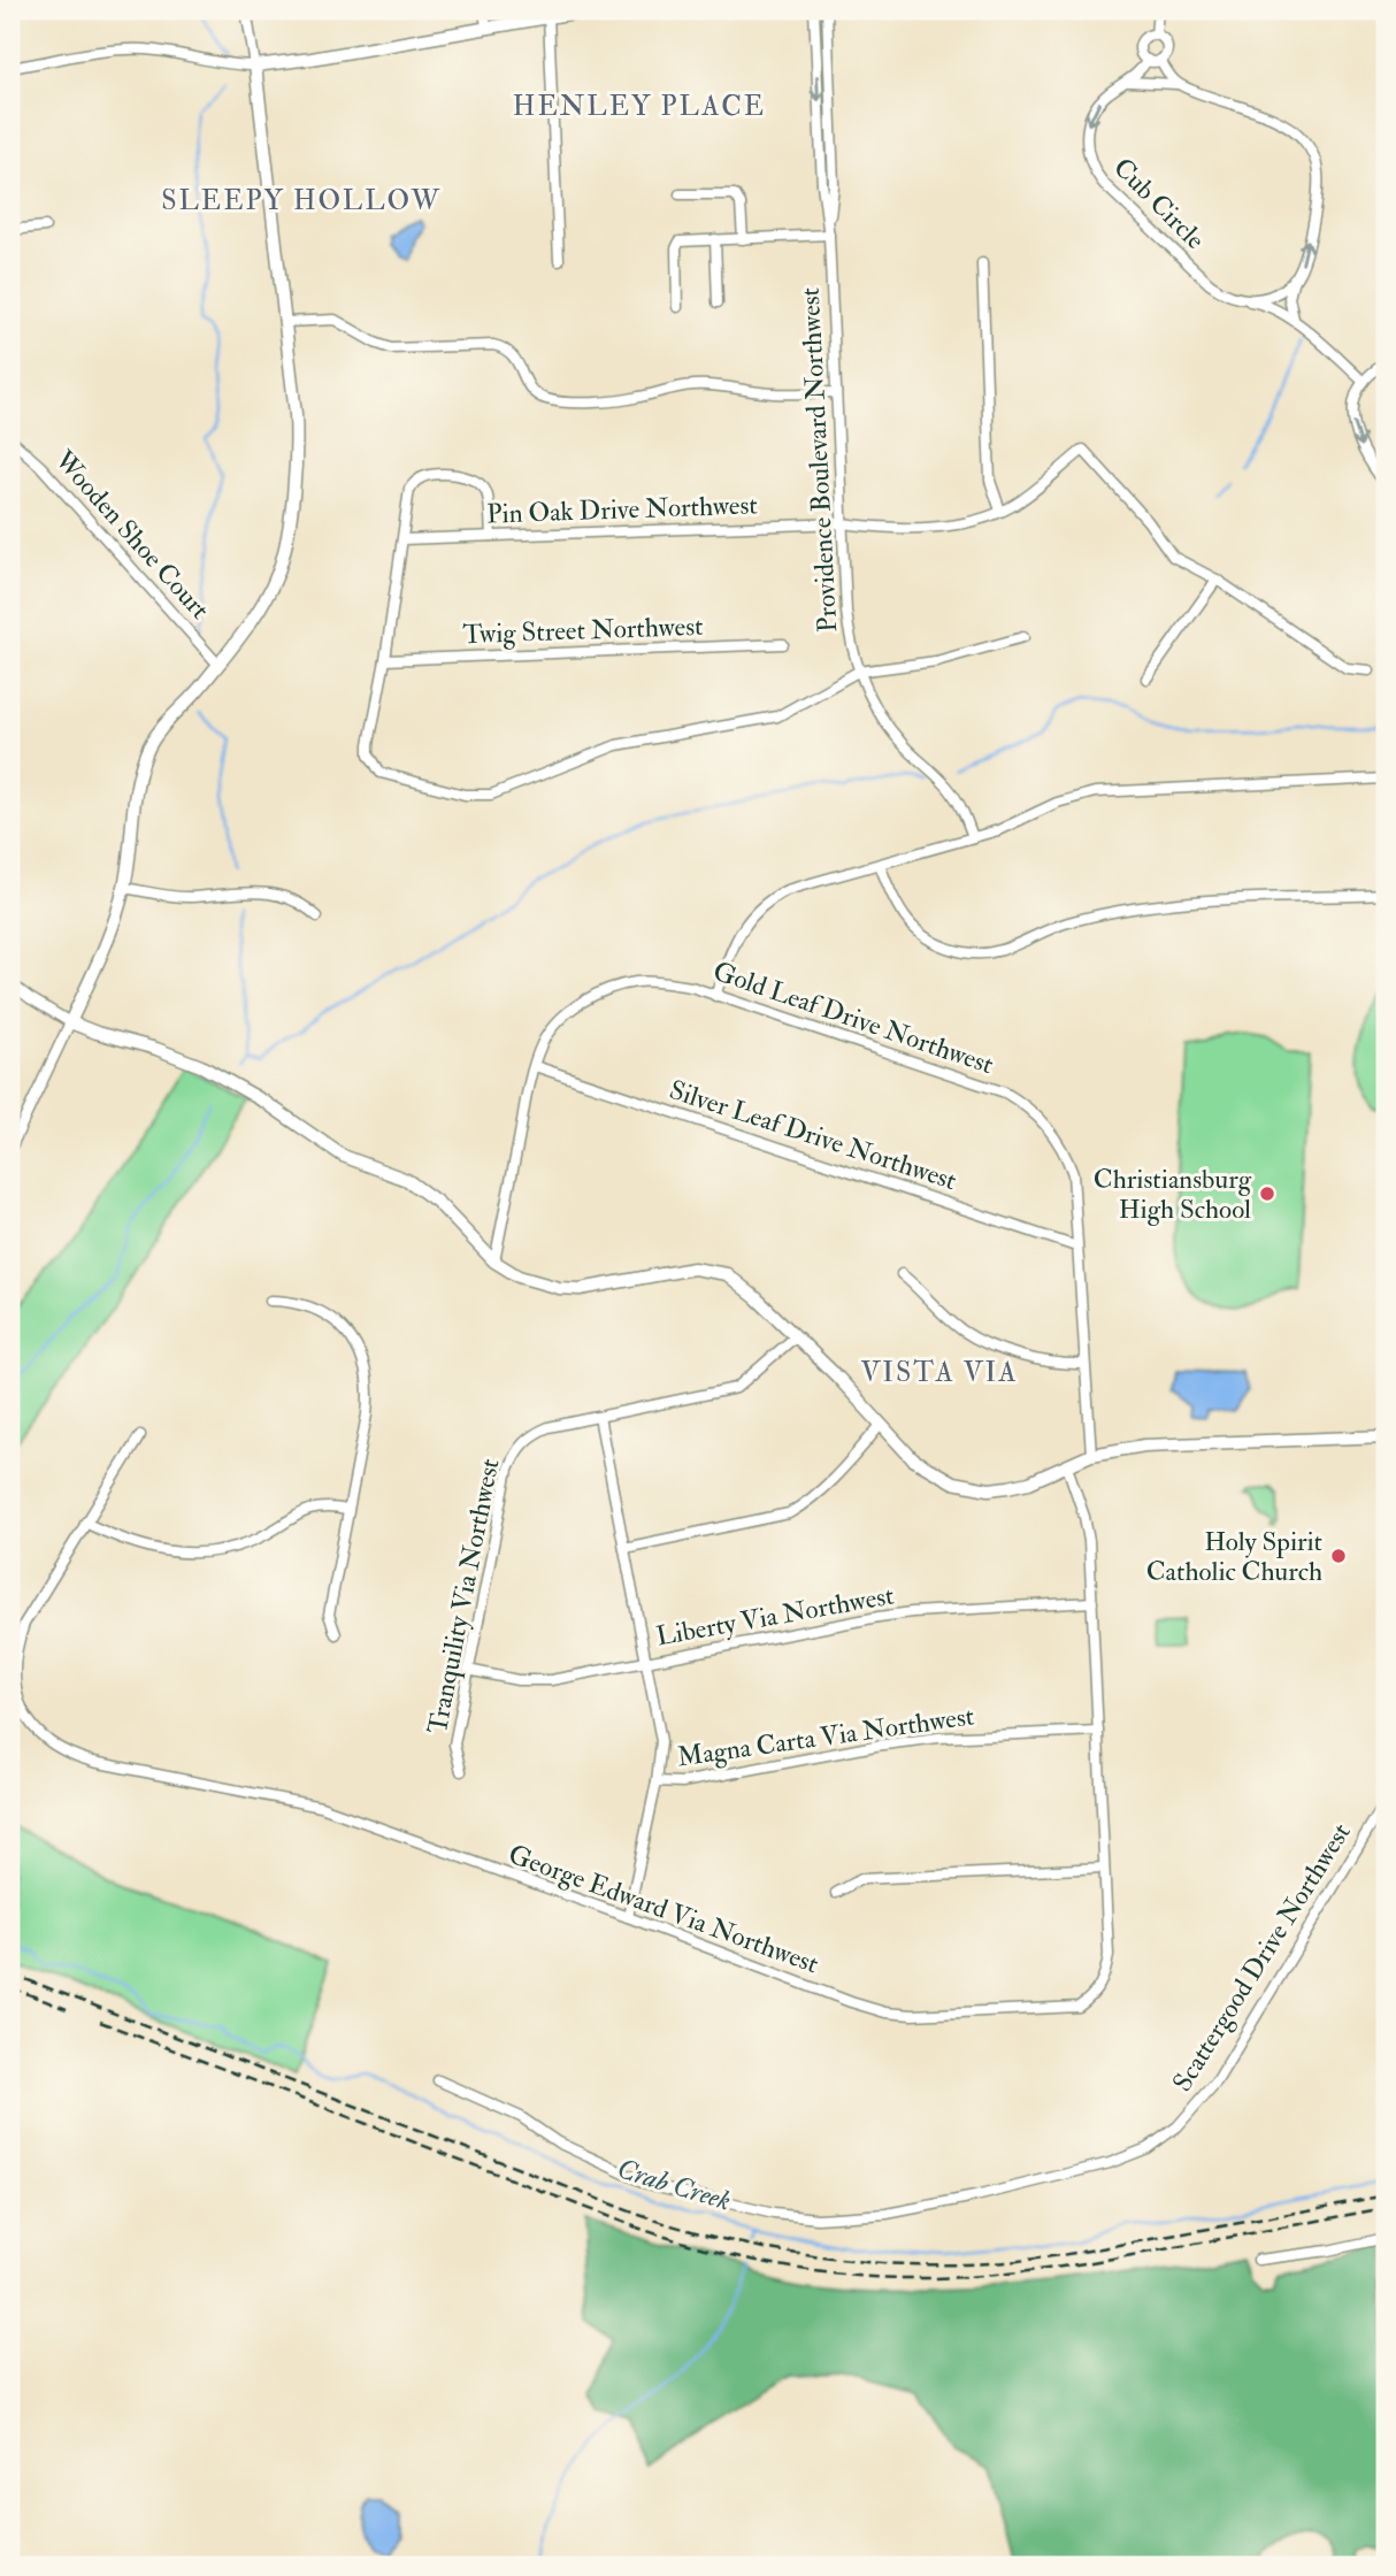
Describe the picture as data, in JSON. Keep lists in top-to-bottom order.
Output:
{
  "streets": {
    "street": [
      "Cub Circle",
      "Providence Boulevard Northwest",
      "Pin Oak Drive Northwest",
      "Wooden Shoe Court",
      "Twig Street Northwest",
      "Gold Leaf Drive Northwest",
      "Silver Leaf Drive Northwest",
      "Tranquility Via Northwest",
      "Liberty Via Northwest",
      "Magna Carta Via Northwest",
      "George Edward Via Northwest",
      "Scattergood Drive Northwest"
    ]
  },
  "crossings": [
    ["Providence Boulevard Northwest", "Pin Oak Drive Northwest"],
    ["Gold Leaf Drive Northwest", "Silver Leaf Drive Northwest"],
    ["Tranquility Via Northwest", "Liberty Via Northwest"],
    ["Liberty Via Northwest", "George Edward Via Northwest"],
    ["Magna Carta Via Northwest", "George Edward Via Northwest"]
  ],
  "districts": ["HENLEY PLACE", "SLEEPY HOLLOW", "VISTA VIA"],
  "water": ["Crab Creek"],
  "places": ["Christiansburg High School", "Holy Spirit Catholic Church"]
}
